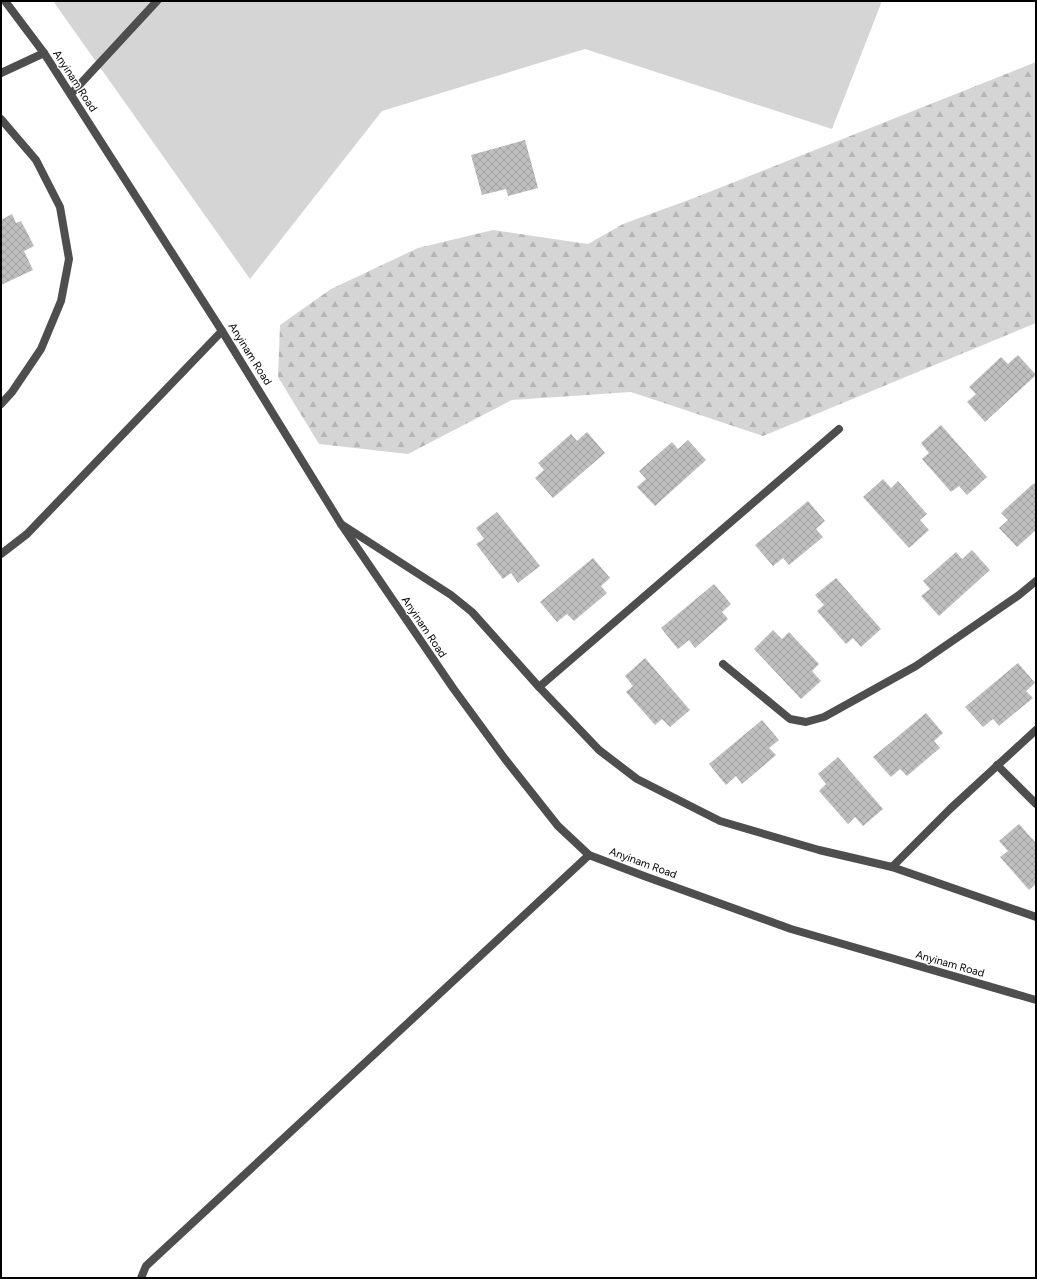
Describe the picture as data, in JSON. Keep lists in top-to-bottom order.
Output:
{
  "streets": {
    "street": ["Anyinam Road"]
  }
}
